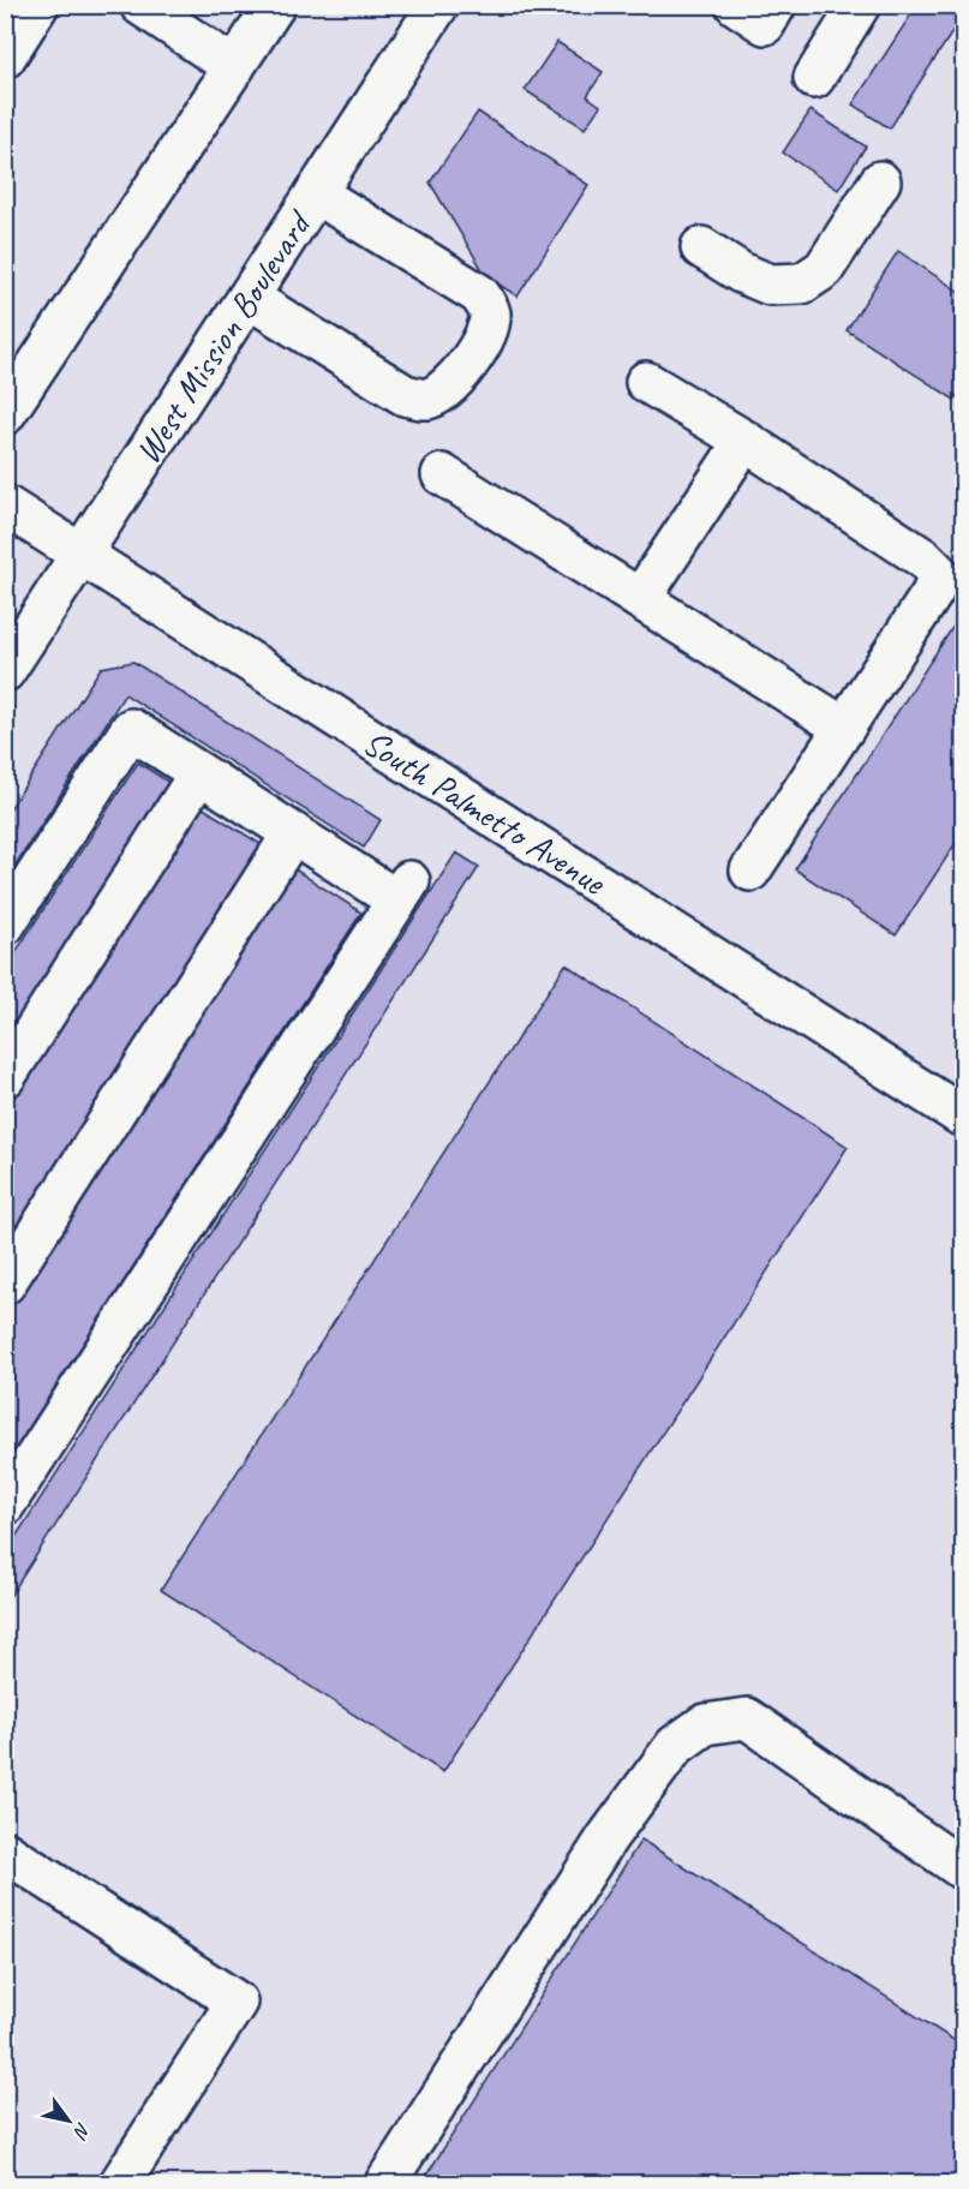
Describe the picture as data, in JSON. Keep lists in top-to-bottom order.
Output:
{
  "streets": {
    "main road": ["West Mission Boulevard", "South Palmetto Avenue"]
  },
  "crossings": [
    ["West Mission Boulevard", "South Palmetto Avenue"]
  ],
  "north": "bottom right"
}
